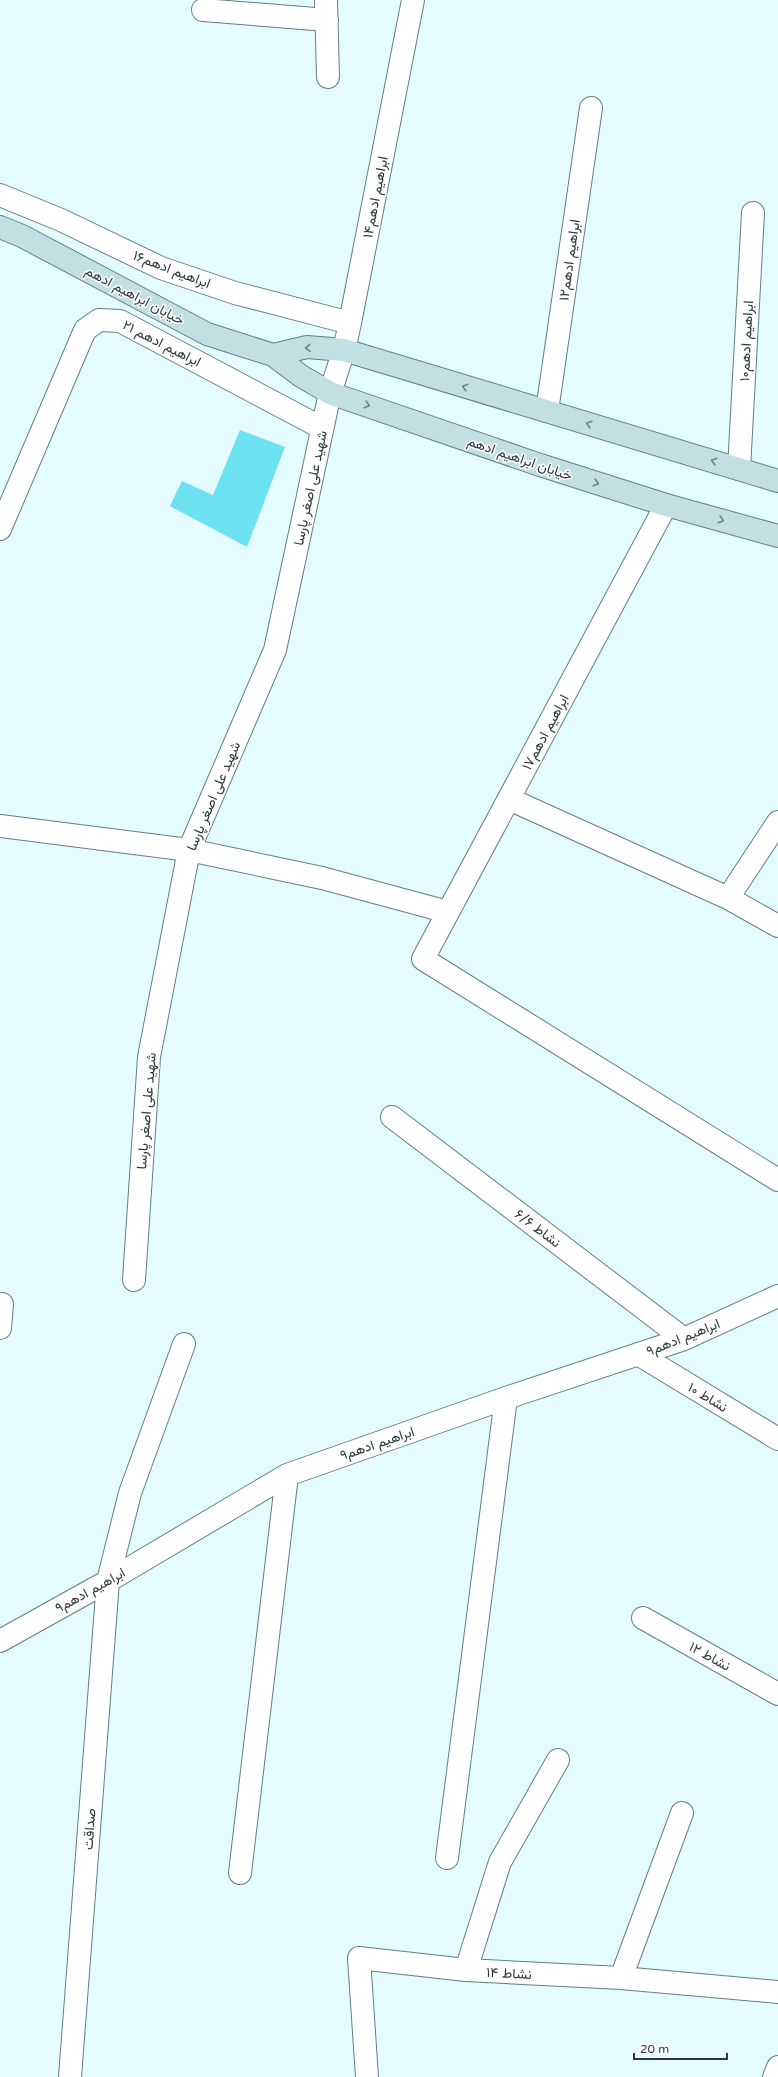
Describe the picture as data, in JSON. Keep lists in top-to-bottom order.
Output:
{
  "streets": {
    "street": [
      "ابراهیم ادهم۱۴",
      "ابراهیم ادهم۱۲",
      "ابراهیم ادهم۱۶",
      "خیابان ابراهیم ادهم",
      "ابراهیم ادهم۱۰",
      "ابراهیم ادهم ۲۱",
      "شهید علی اصغر پارسا",
      "ابراهیم ادهم۱۷",
      "نشاط ۶/۶",
      "ابراهیم ادهم۹",
      "نشاط ۱۰",
      "نشاط ۱۲",
      "صداقت",
      "نشاط ۱۴"
    ]
  },
  "crossings": [
    ["ابراهیم ادهم۱۴", "ابراهیم ادهم۱۶"],
    ["ابراهیم ادهم۱۴", "خیابان ابراهیم ادهم"],
    ["ابراهیم ادهم۱۴", "شهید علی اصغر پارسا"],
    ["خیابان ابراهیم ادهم", "شهید علی اصغر پارسا"],
    ["خیابان ابراهیم ادهم", "ابراهیم ادهم۱۷"],
    ["ابراهیم ادهم ۲۱", "شهید علی اصغر پارسا"],
    ["نشاط ۶/۶", "ابراهیم ادهم۹"],
    ["ابراهیم ادهم۹", "نشاط ۱۰"],
    ["ابراهیم ادهم۹", "صداقت"]
  ],
  "scale_bar": "20 m"
}
